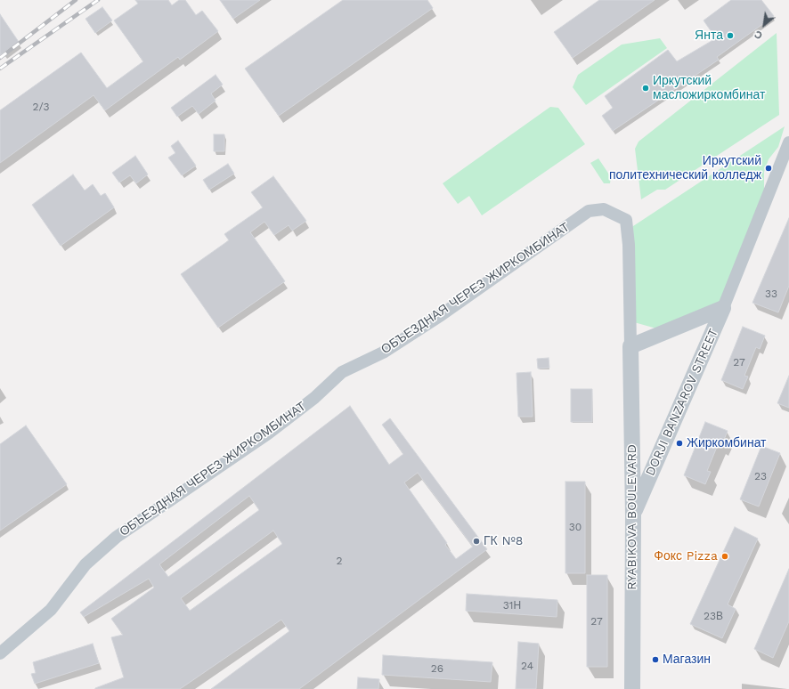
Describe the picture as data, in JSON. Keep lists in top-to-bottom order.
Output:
{
  "streets": {
    "street": ["ОБЪЕЗДНАЯ ЧЕРЕЗ ЖИРКОМБИНАТ", "DORJI BANZAROV STREET", "RYABIKOVA BOULEVARD"]
  },
  "crossings": [
    ["ОБЪЕЗДНАЯ ЧЕРЕЗ ЖИРКОМБИНАТ", "RYABIKOVA BOULEVARD"],
    ["DORJI BANZAROV STREET", "RYABIKOVA BOULEVARD"]
  ],
  "places": [
    "Янта",
    "Иркутский масложиркомбинат",
    "Иркутский политехнический колледж",
    "Жиркомбинат",
    "ГК №8",
    "Фокс Pizza",
    "Магазин"
  ],
  "house_numbers": [
    "2/3",
    "33",
    "27",
    "23",
    "30",
    "2",
    "31Н",
    "23В",
    "27",
    "24",
    "26"
  ],
  "north": "bottom left"
}
